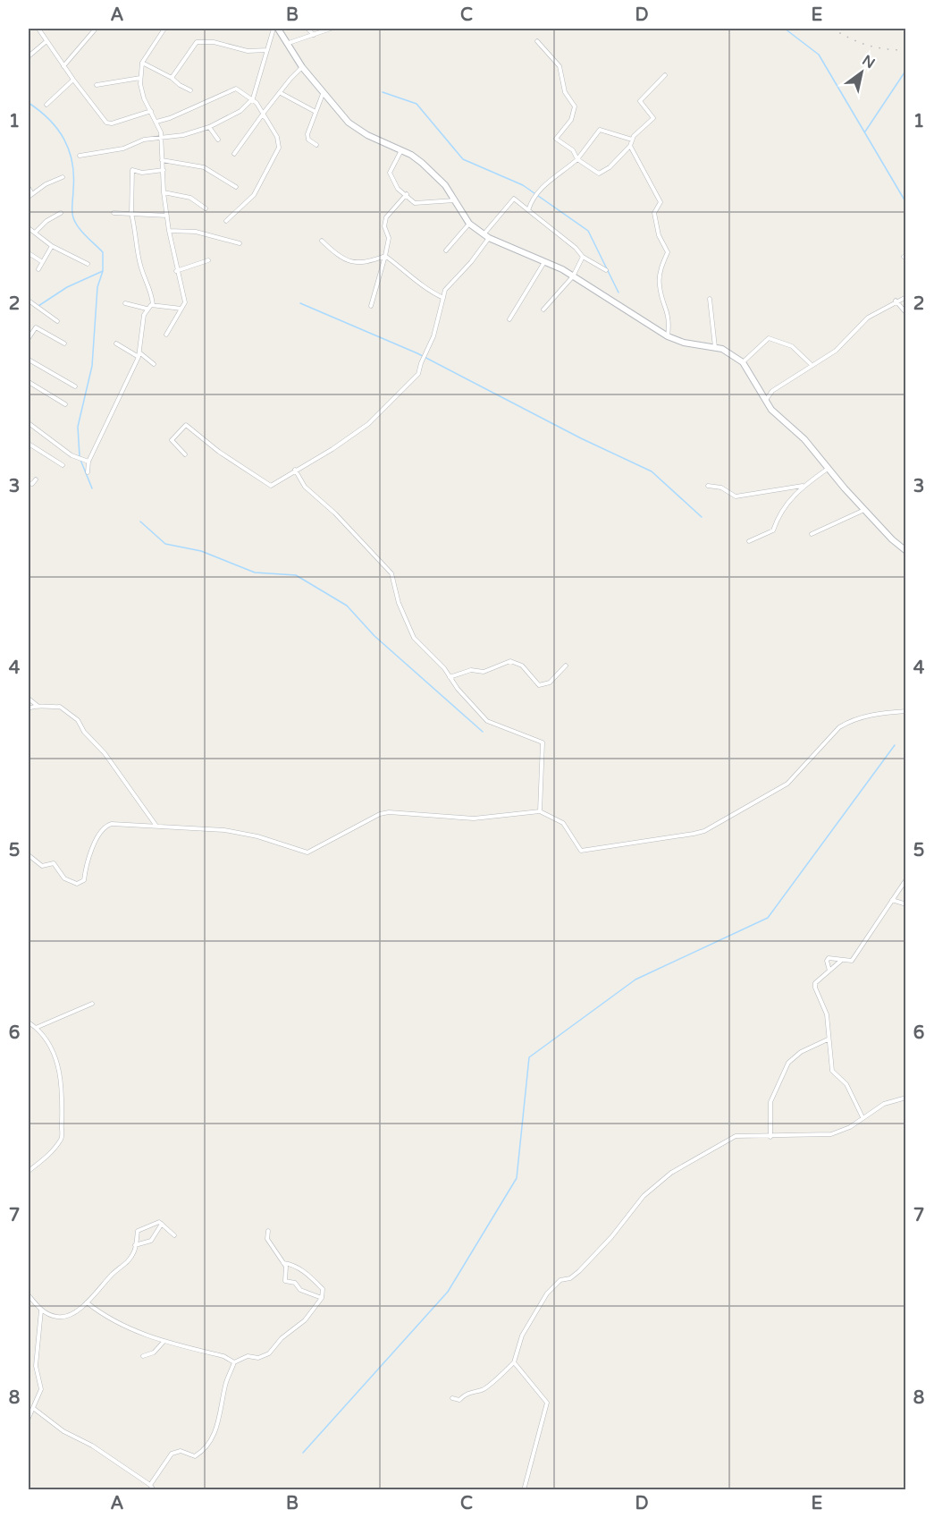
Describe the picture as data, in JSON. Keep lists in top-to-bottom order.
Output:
{
  "north": "top right",
  "grid": {
    "columns": [
      "A",
      "B",
      "C",
      "D",
      "E"
    ],
    "rows": [
      "1",
      "2",
      "3",
      "4",
      "5",
      "6",
      "7",
      "8"
    ]
  }
}
